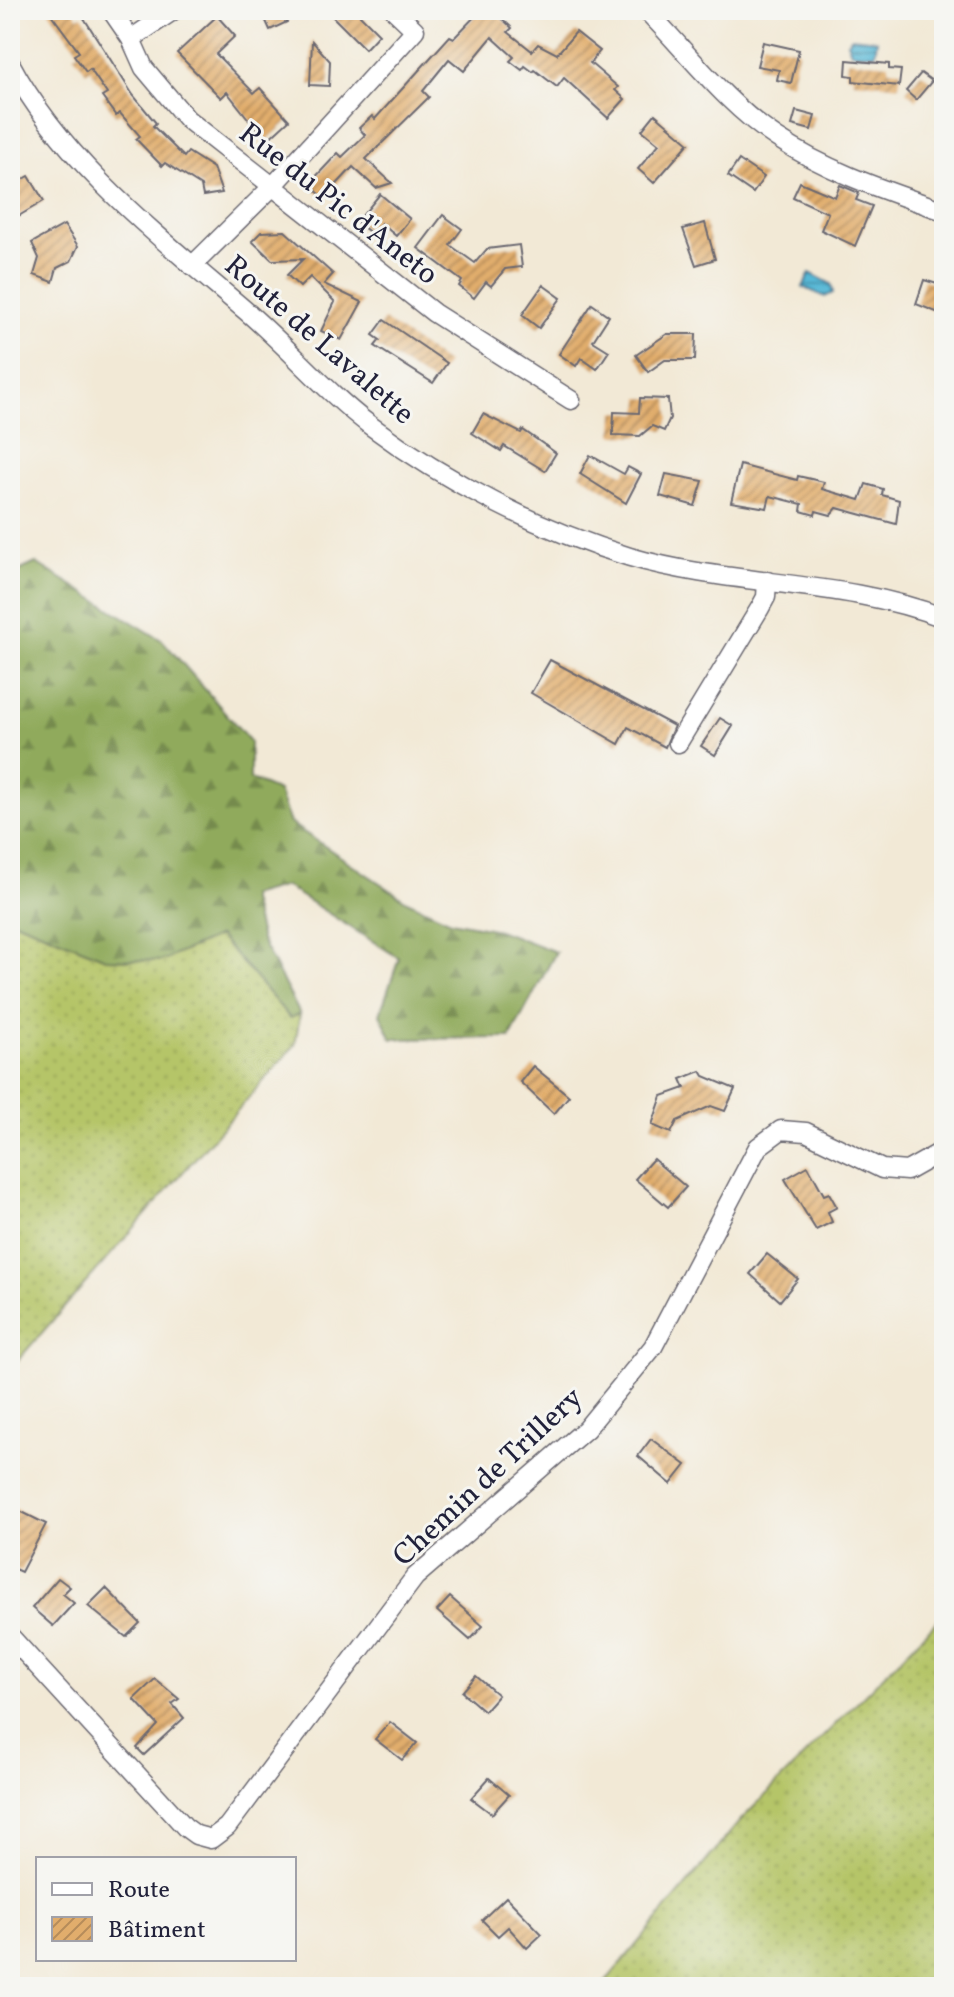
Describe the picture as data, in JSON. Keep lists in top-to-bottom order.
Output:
{
  "streets": {
    "street": ["Rue du Pic d'Aneto", "Route de Lavalette", "Chemin de Trillery"]
  },
  "legend": ["Route", "Bâtiment"]
}
